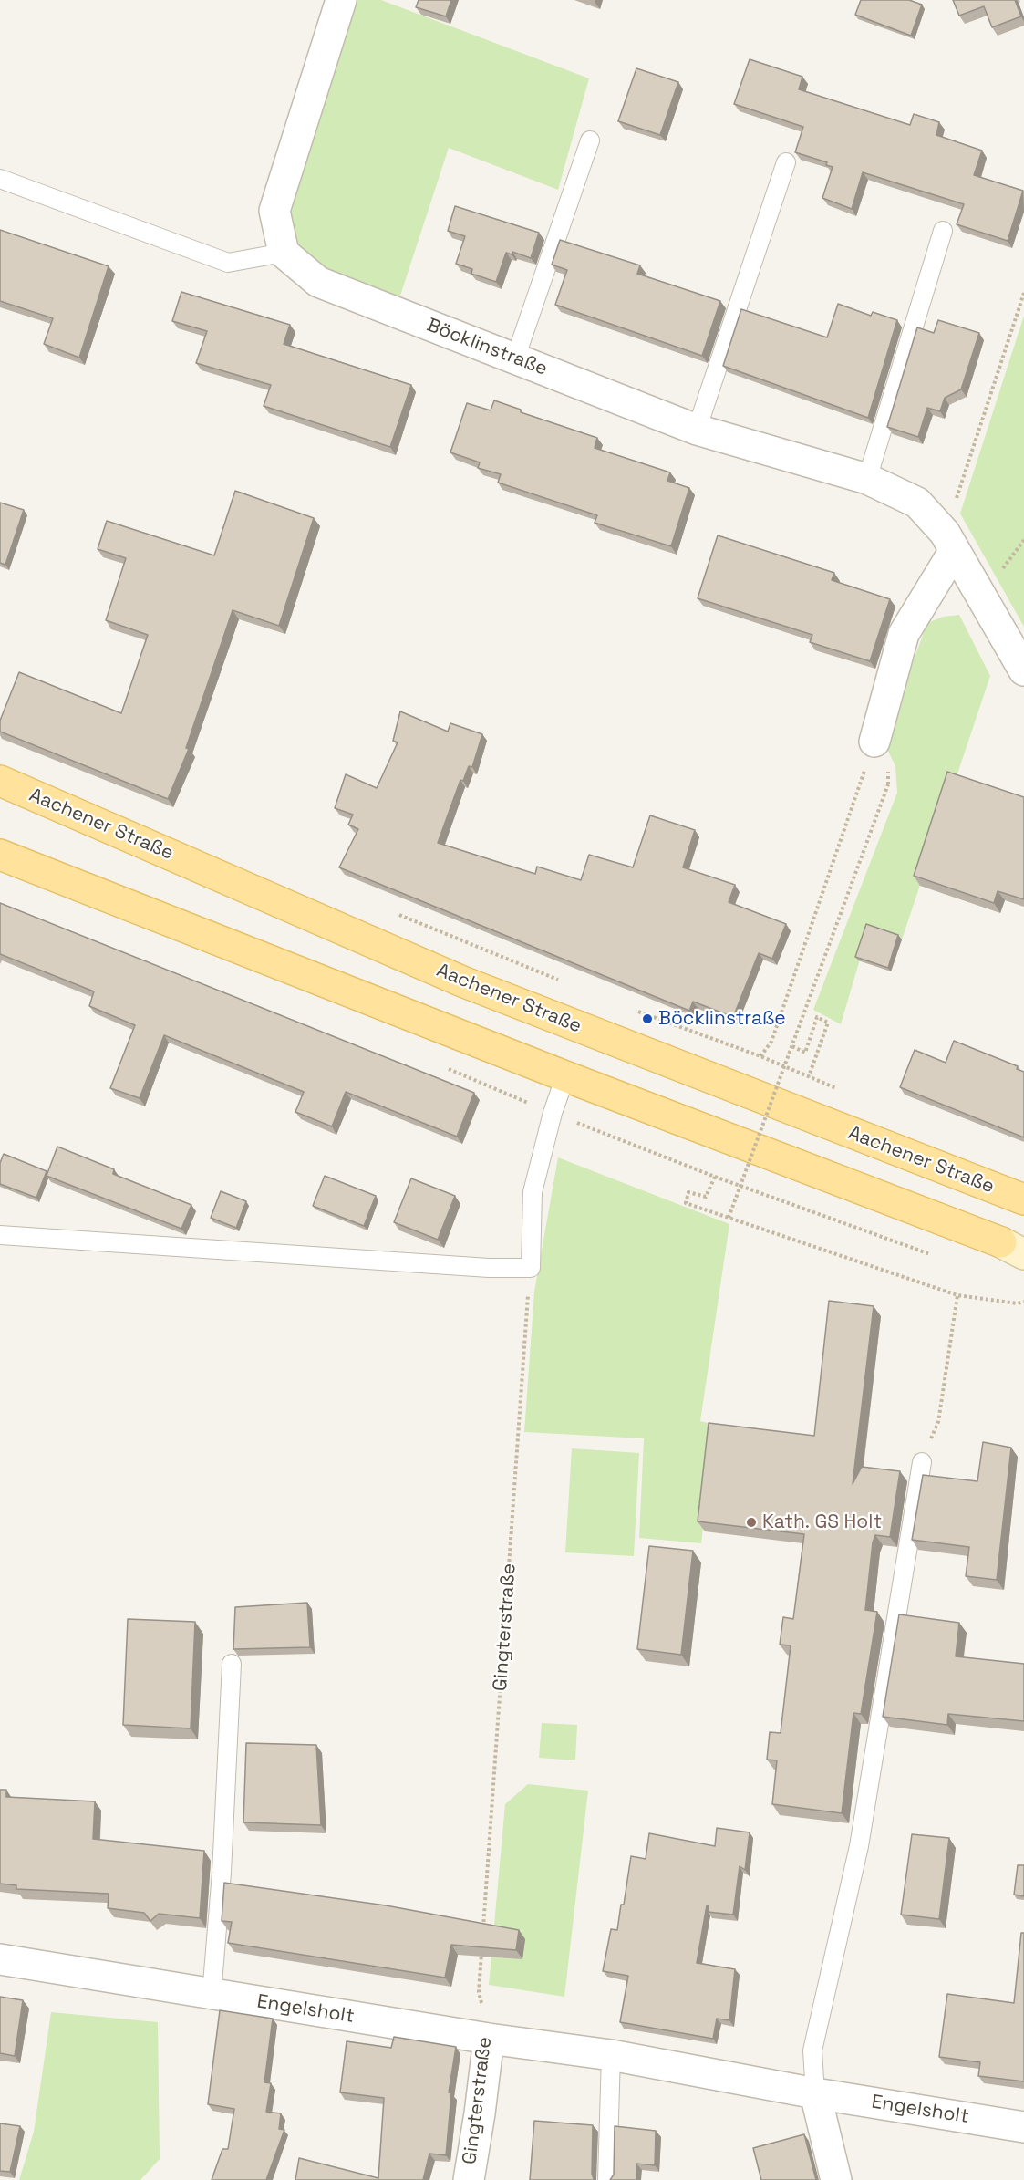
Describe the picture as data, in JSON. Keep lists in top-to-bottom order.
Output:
{
  "streets": {
    "main road": ["Aachener Straße"],
    "street": ["Böcklinstraße", "Gingterstraße", "Engelsholt"]
  },
  "crossings": [
    ["Gingterstraße", "Engelsholt"]
  ],
  "places": ["Böcklinstraße", "Kath. GS Holt"]
}
